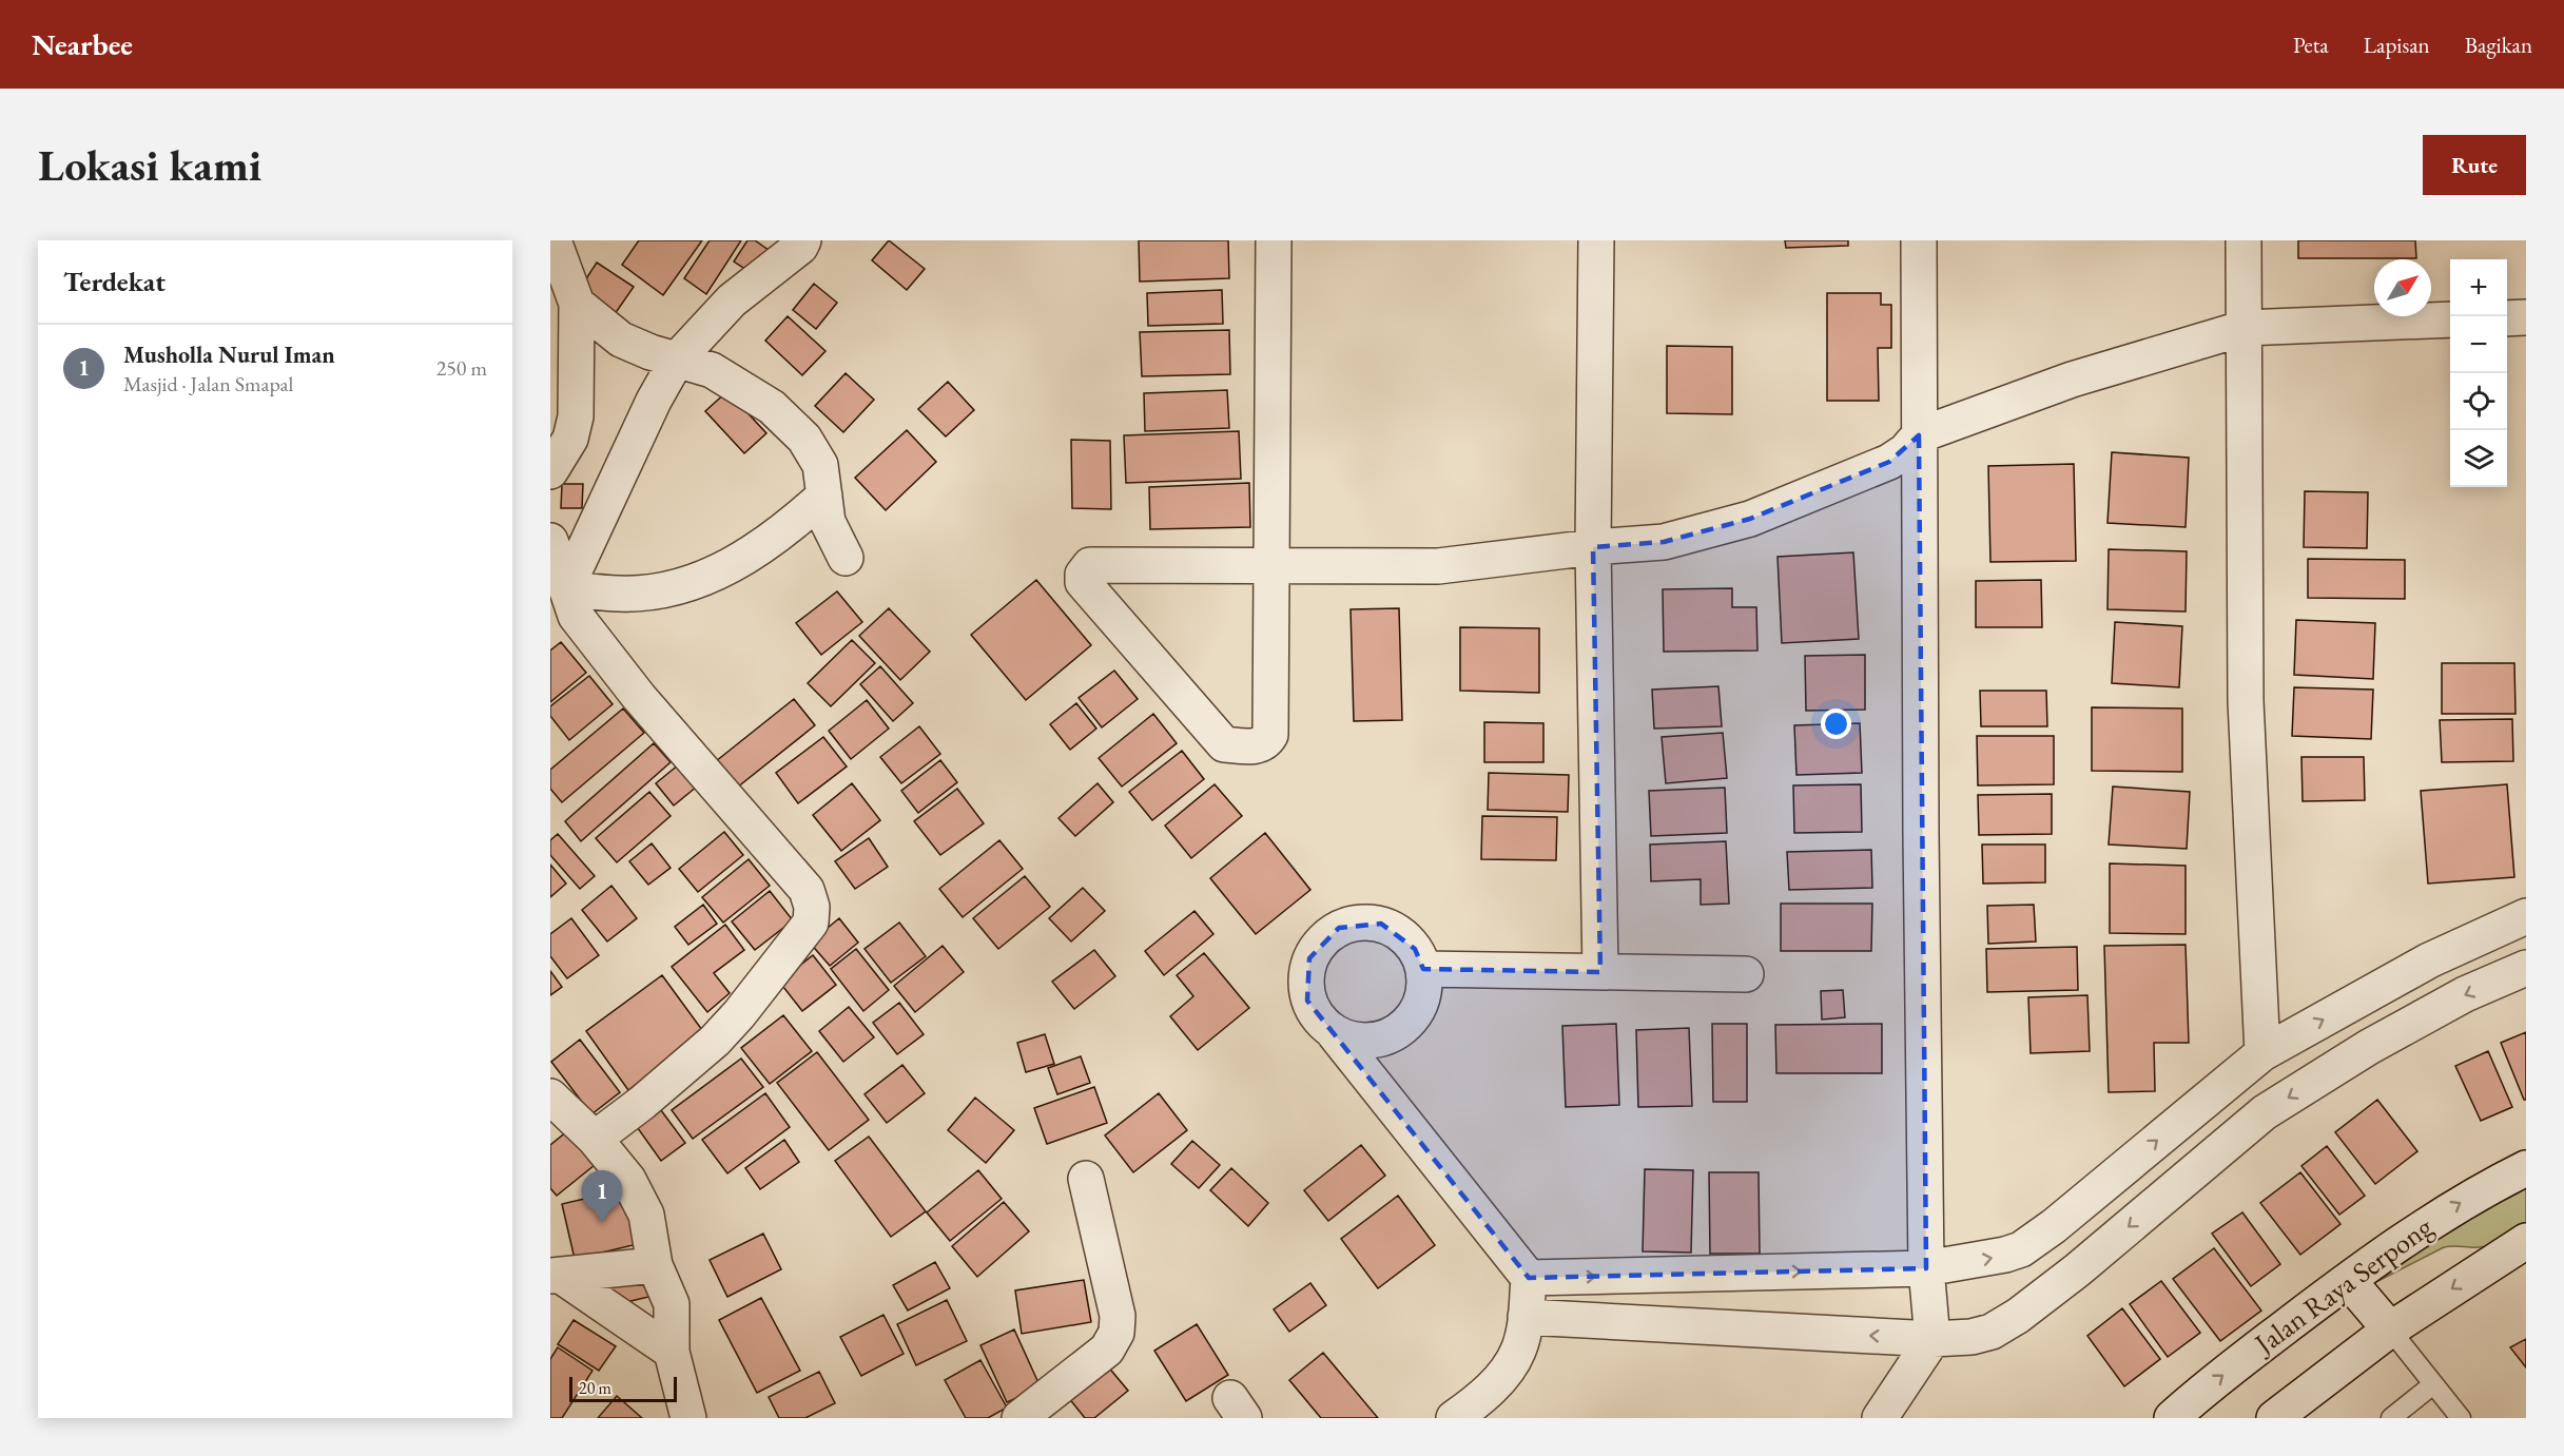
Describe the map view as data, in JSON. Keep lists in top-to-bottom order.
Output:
{
  "streets": {
    "street": ["Jalan Raya Serpong"]
  },
  "scale_bar": "20 m",
  "north": "top right",
  "page": {
    "header": "Nearbee",
    "nav": ["Peta", "Lapisan", "Bagikan"],
    "buttons": "Rute",
    "title": "Lokasi kami",
    "heading": "Terdekat",
    "map_buttons": ["+", "−"],
    "list": [
      {
        "mark": "1",
        "name": "Musholla Nurul Iman",
        "note": "Masjid · Jalan Smapal",
        "value": "250 m"
      }
    ],
    "pins": "1",
    "scale": "20 m"
  }
}
